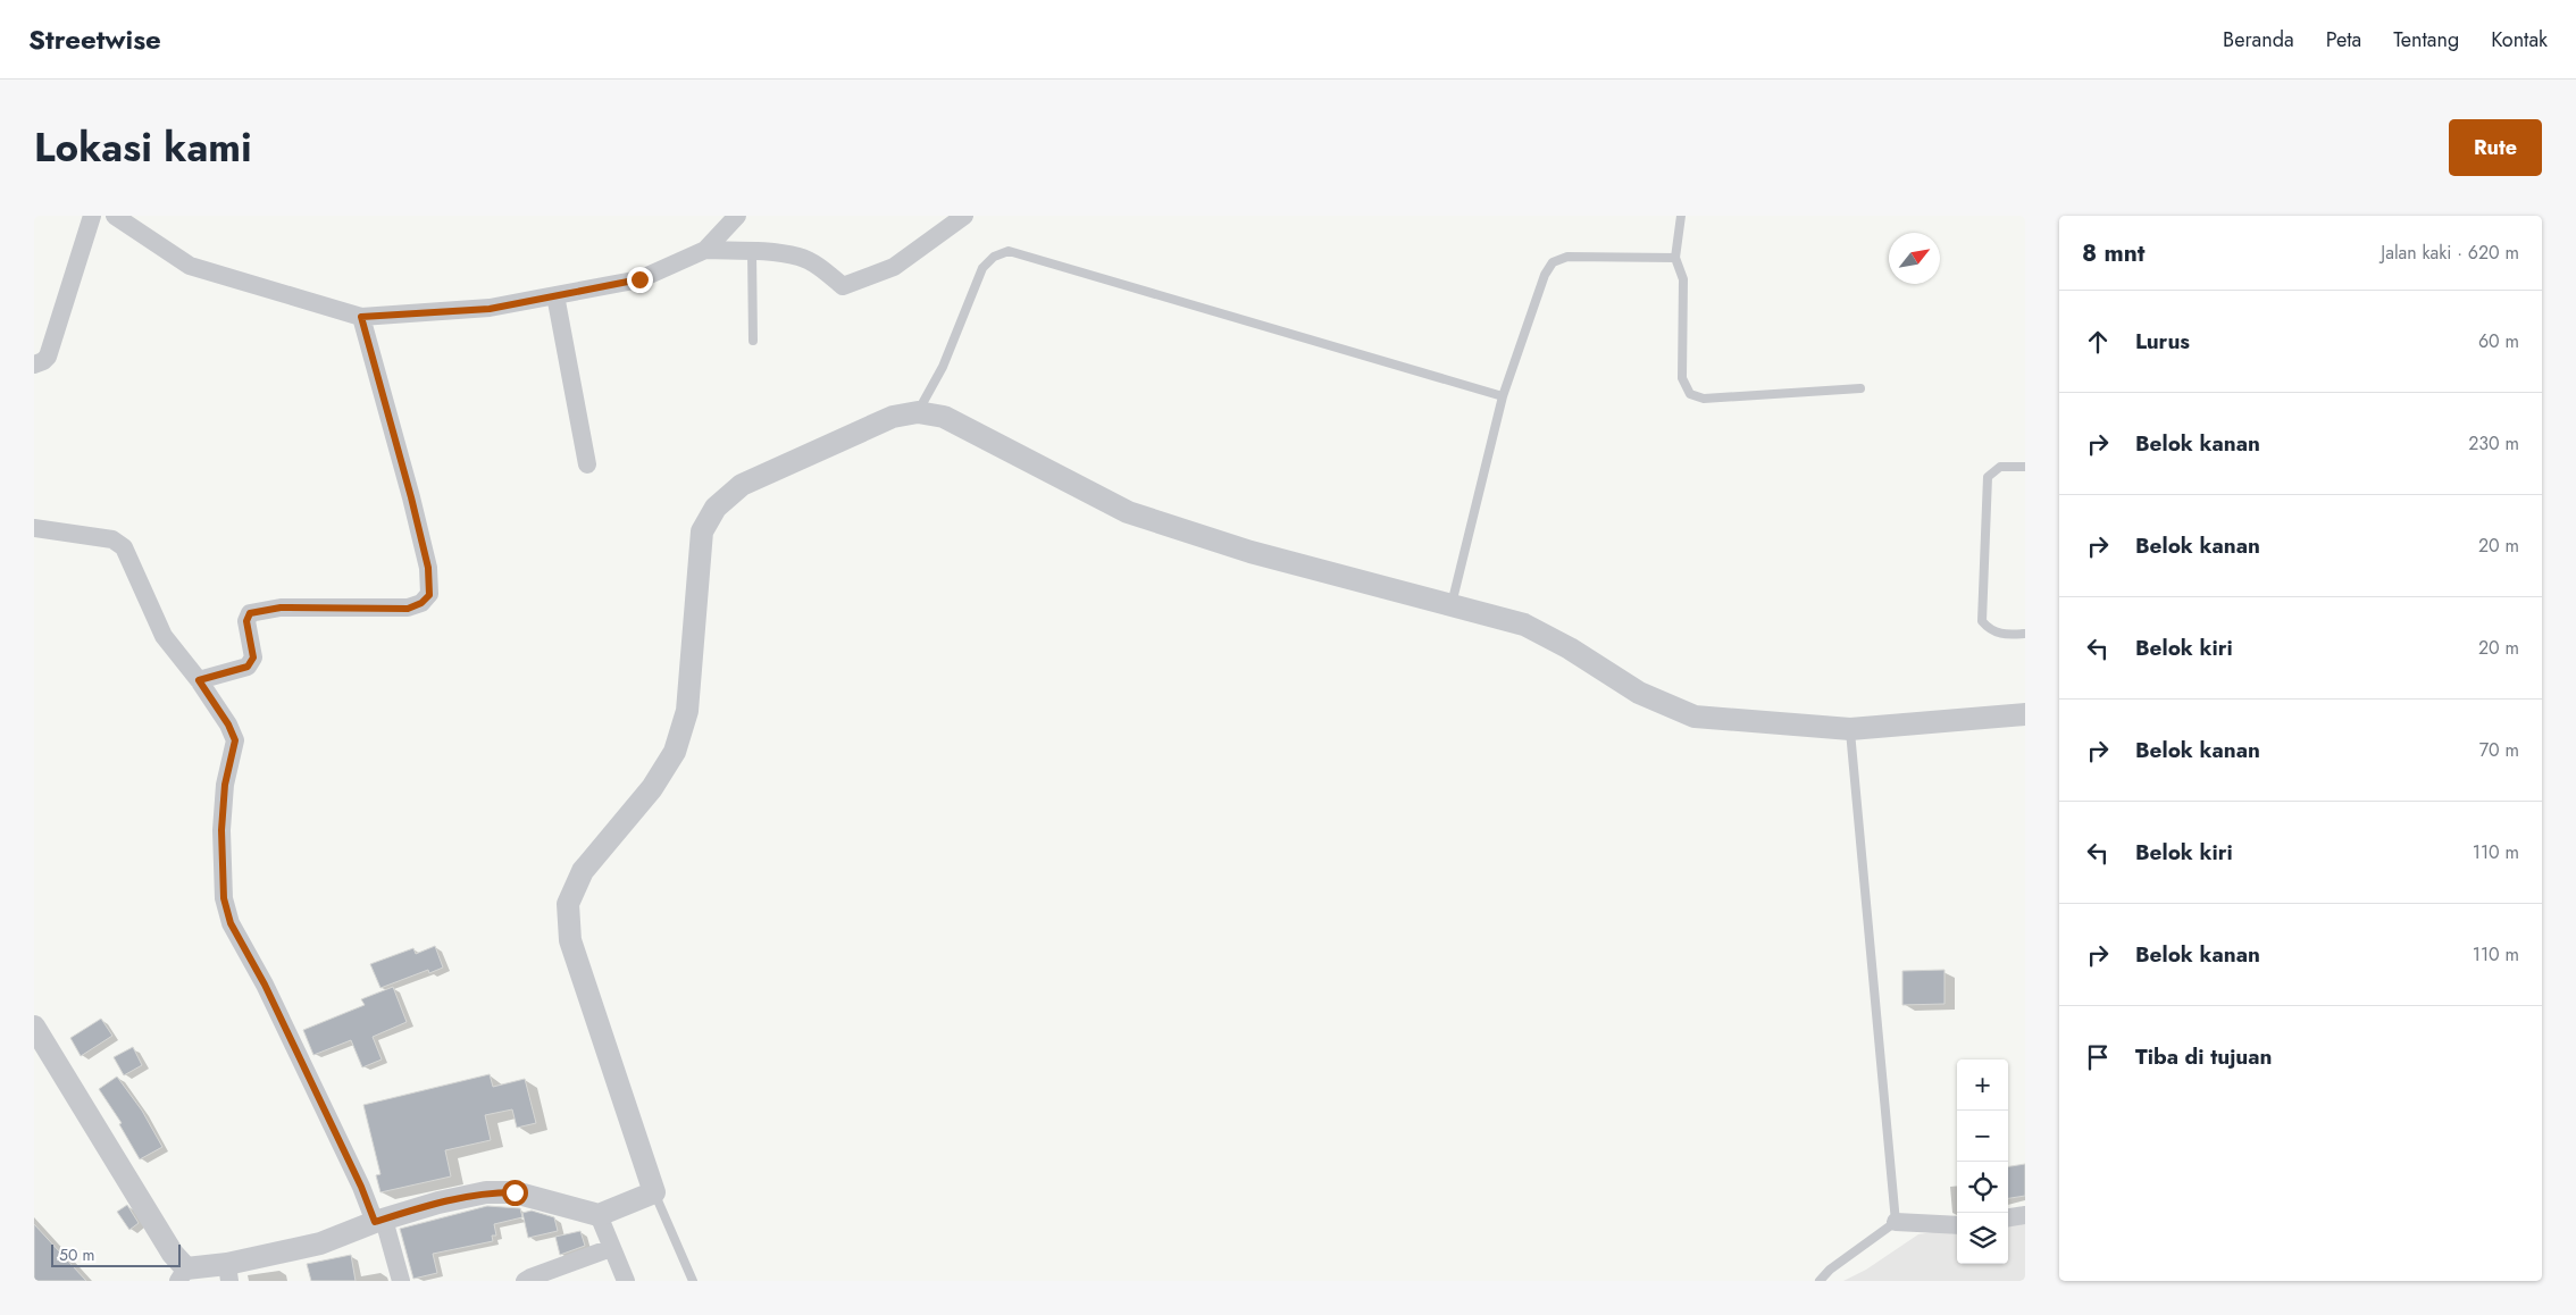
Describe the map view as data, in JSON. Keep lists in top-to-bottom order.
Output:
{
  "scale_bar": "50 m",
  "north": "top right",
  "page": {
    "header": "Streetwise",
    "nav": [
      "Beranda",
      "Peta",
      "Tentang",
      "Kontak"
    ],
    "title": "Lokasi kami",
    "buttons": "Rute",
    "heading": ["8 mnt", "Jalan kaki · 620 m"],
    "list": [
      ["Lurus", "60 m"],
      ["Belok kanan", "230 m"],
      ["Belok kanan", "20 m"],
      ["Belok kiri", "20 m"],
      ["Belok kanan", "70 m"],
      ["Belok kiri", "110 m"],
      ["Belok kanan", "110 m"],
      "Tiba di tujuan"
    ],
    "map_buttons": ["+", "−"],
    "scale": "50 m"
  }
}
